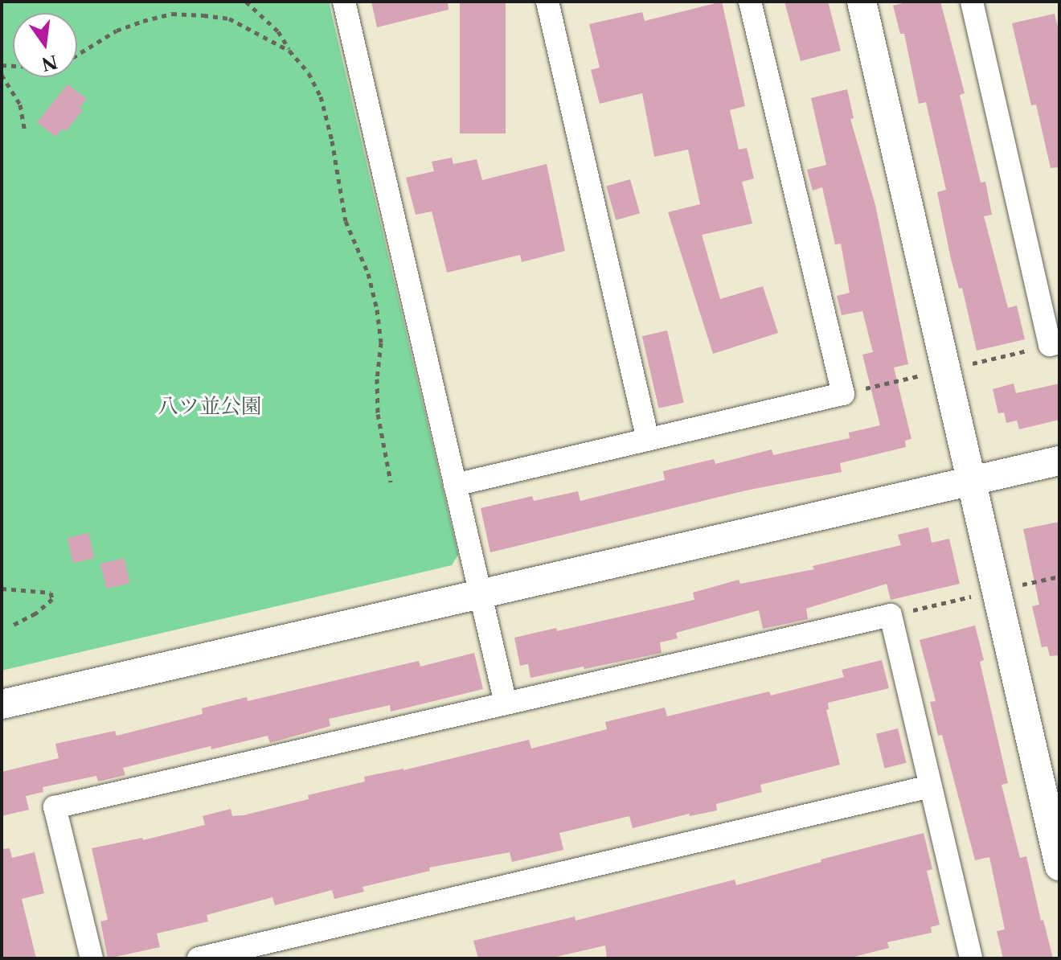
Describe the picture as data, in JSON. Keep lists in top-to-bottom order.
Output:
{
  "parks": ["八ツ並公園"],
  "north": "bottom"
}
